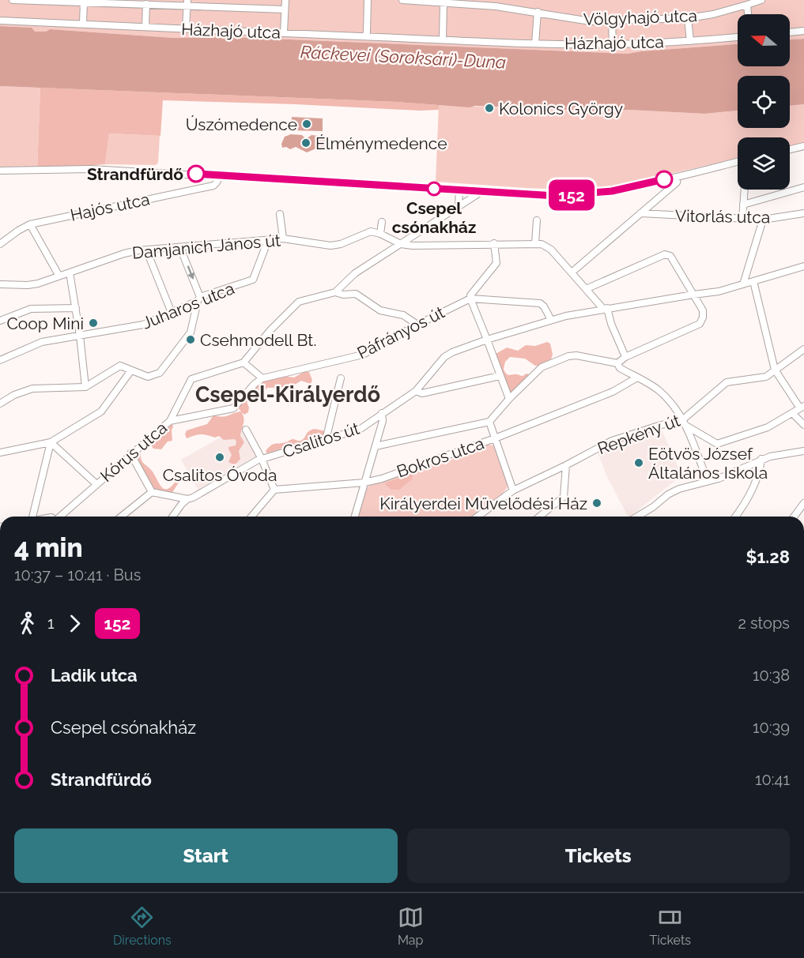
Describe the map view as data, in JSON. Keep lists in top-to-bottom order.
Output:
{
  "streets": {
    "street": [
      "Völgyhajó utca",
      "Házhajó utca",
      "Hajós utca",
      "Vitorlás utca",
      "Damjanich János út",
      "Juharos utca",
      "Páfrányos út",
      "Repkény út",
      "Csalitos út",
      "Kórus utca",
      "Bokros utca"
    ]
  },
  "crossings": [
    ["Damjanich János út", "Juharos utca"],
    ["Páfrányos út", "Kórus utca"]
  ],
  "districts": ["Csepel-Királyerdő"],
  "water": ["Ráckevei (Soroksári)-Duna"],
  "places": [
    "Kolonics György",
    "Úszómedence",
    "Élménymedence",
    "Strandfürdő",
    "Csepel csónakház",
    "Coop Mini",
    "Csehmodell Bt.",
    "Csalitos Óvoda",
    "Eötvös József Általános Iskola",
    "Királyerdei Művelődési Ház"
  ],
  "lines": ["bus line 152"],
  "north": "left",
  "page": {
    "on_map": "152",
    "heading": ["4 min", "10:37 – 10:41 · Bus", "$1.28"],
    "legs": ["1", "152", "2 stops"],
    "list": [
      {
        "name": "Ladik utca",
        "value": "10:38"
      },
      {
        "name": "Csepel csónakház",
        "value": "10:39"
      },
      {
        "name": "Strandfürdő",
        "value": "10:41"
      }
    ],
    "buttons": ["Start", "Tickets"],
    "tabs": ["Directions", "Map", "Tickets"]
  }
}
